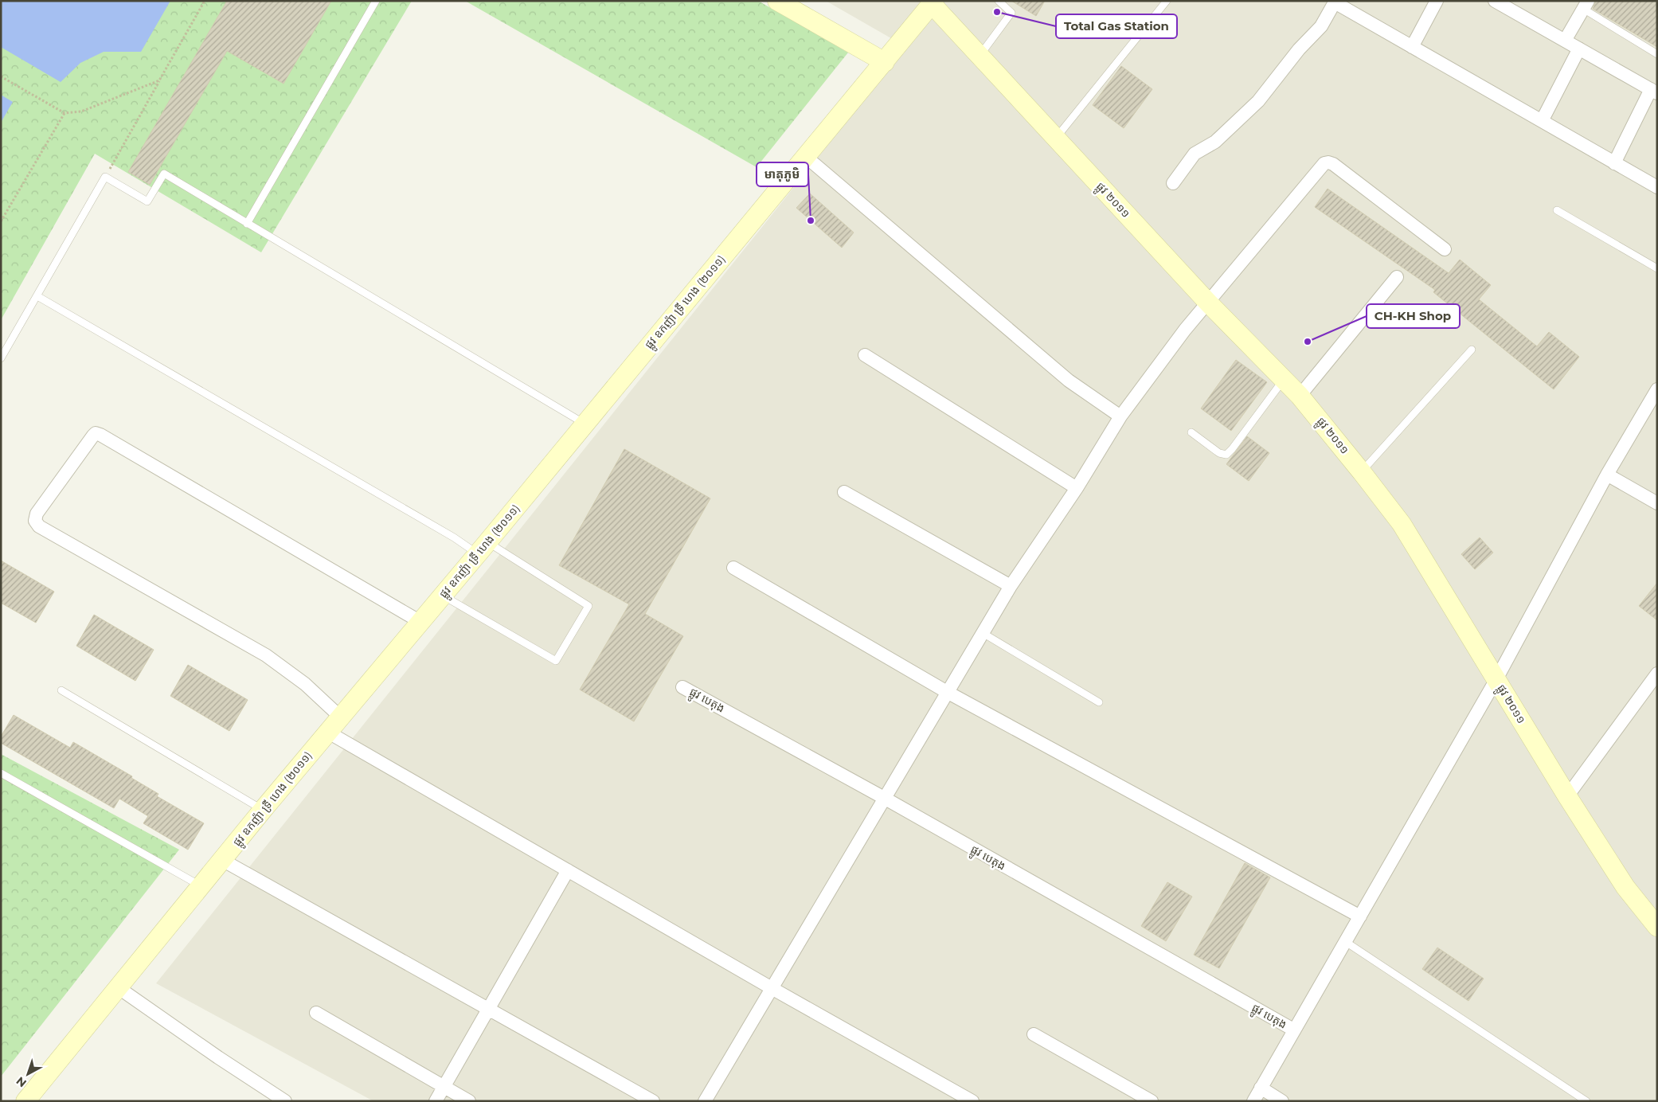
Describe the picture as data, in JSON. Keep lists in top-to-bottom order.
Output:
{
  "streets": {
    "main road": ["ផ្លូវ ២០១១", "ផ្លូវ ឧកញ៉ា ទ្រី ហេង (២០១១)"],
    "street": ["ផ្លូវ បេតុង"]
  },
  "crossings": [
    ["ផ្លូវ ២០១១", "ផ្លូវ ឧកញ៉ា ទ្រី ហេង (២០១១)"]
  ],
  "places": ["Total Gas Station", "មាតុភូមិ", "CH-KH Shop"],
  "north": "bottom left"
}
